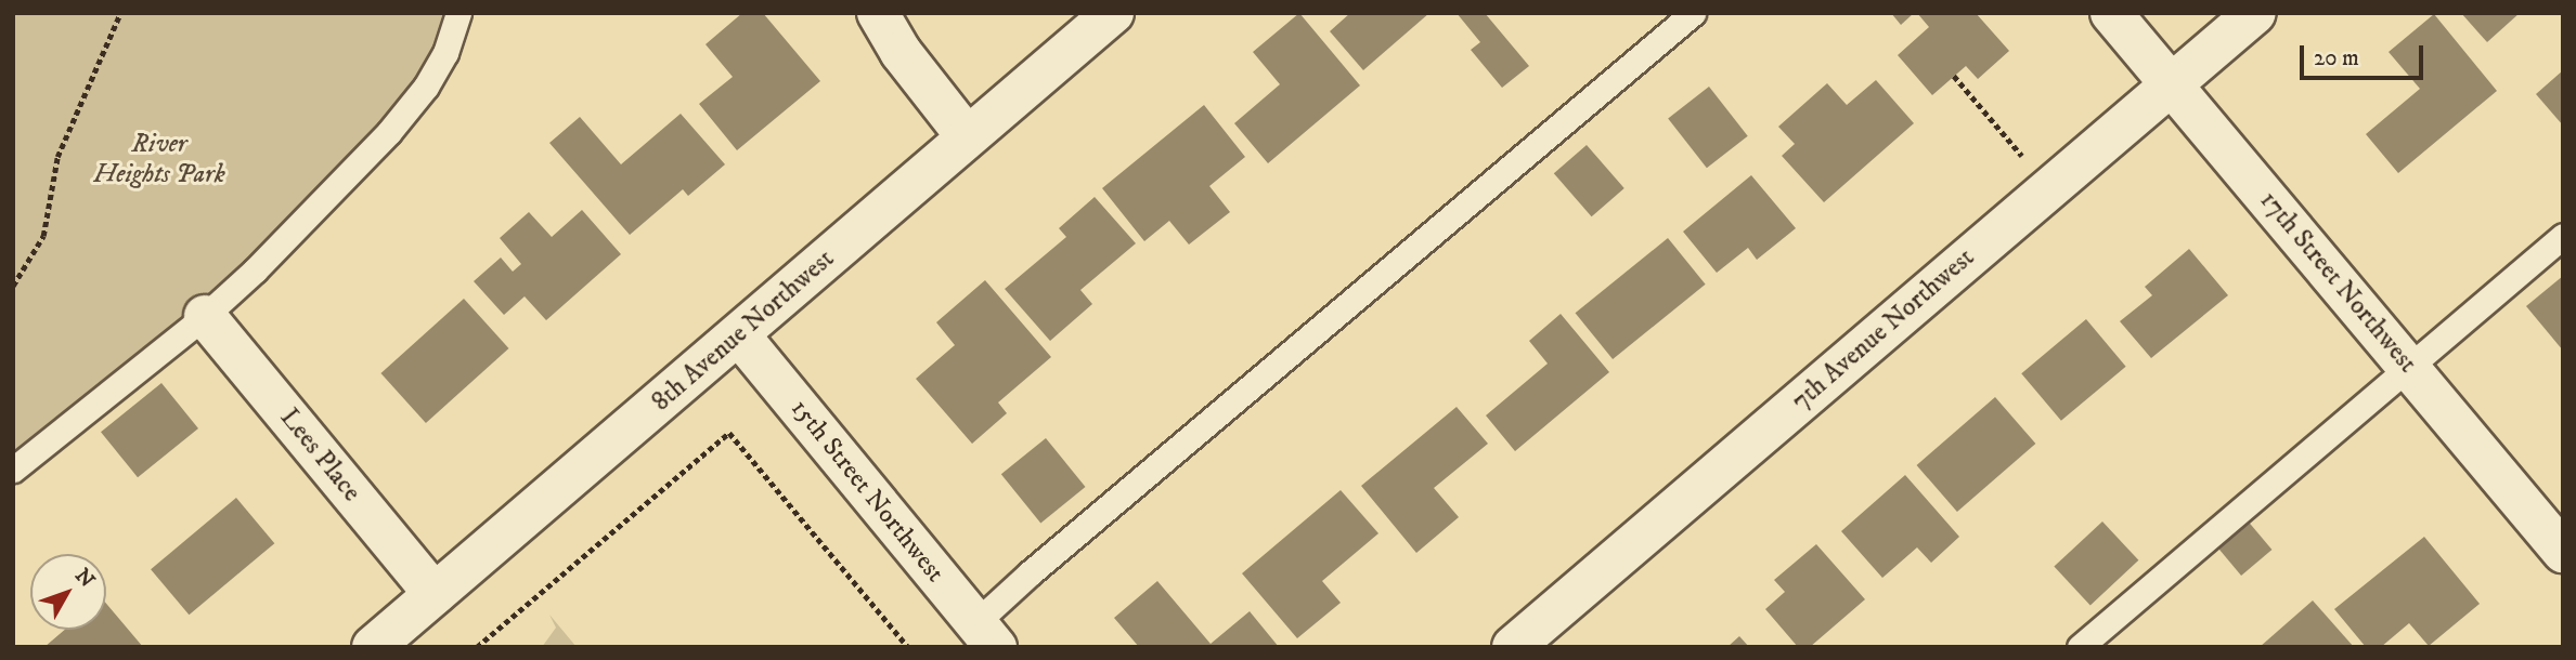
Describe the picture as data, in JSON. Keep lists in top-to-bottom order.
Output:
{
  "streets": {
    "street": [
      "17th Street Northwest",
      "7th Avenue Northwest",
      "8th Avenue Northwest",
      "Lees Place",
      "15th Street Northwest"
    ]
  },
  "crossings": [
    ["17th Street Northwest", "7th Avenue Northwest"],
    ["8th Avenue Northwest", "Lees Place"],
    ["8th Avenue Northwest", "15th Street Northwest"]
  ],
  "parks": ["River Heights Park"],
  "scale_bar": "20 m",
  "north": "top right"
}
